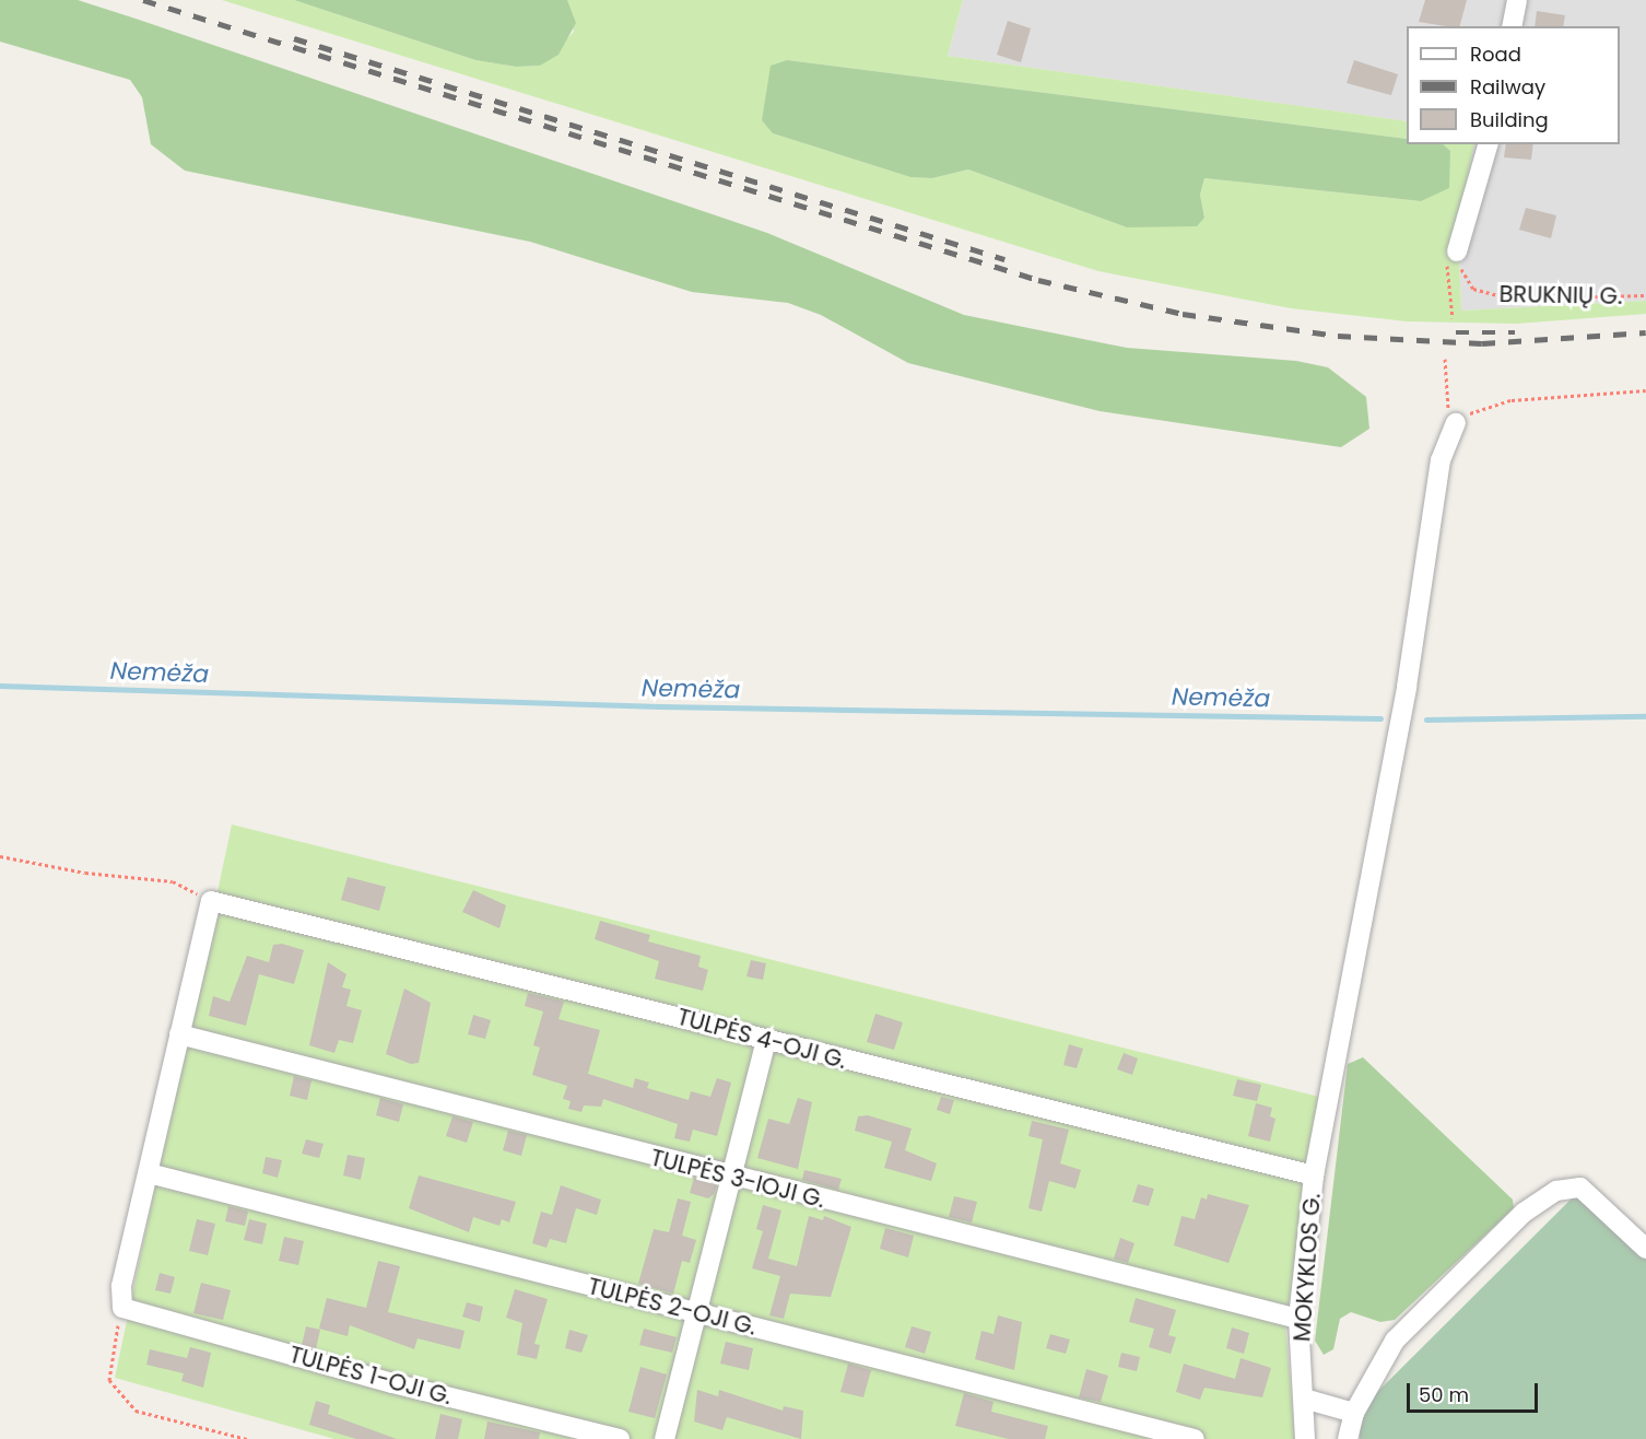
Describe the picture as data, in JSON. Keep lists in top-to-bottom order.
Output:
{
  "streets": {
    "street": [
      "TULPĖS 4-OJI G.",
      "TULPĖS 3-IOJI G.",
      "MOKYKLOS G.",
      "TULPĖS 2-OJI G.",
      "TULPĖS 1-OJI G."
    ],
    "path": ["BRUKNIŲ G."]
  },
  "crossings": [
    ["TULPĖS 4-OJI G.", "MOKYKLOS G."],
    ["TULPĖS 3-IOJI G.", "MOKYKLOS G."]
  ],
  "water": ["Nemėža"],
  "legend": ["Road", "Railway", "Building"],
  "scale_bar": "50 m"
}
